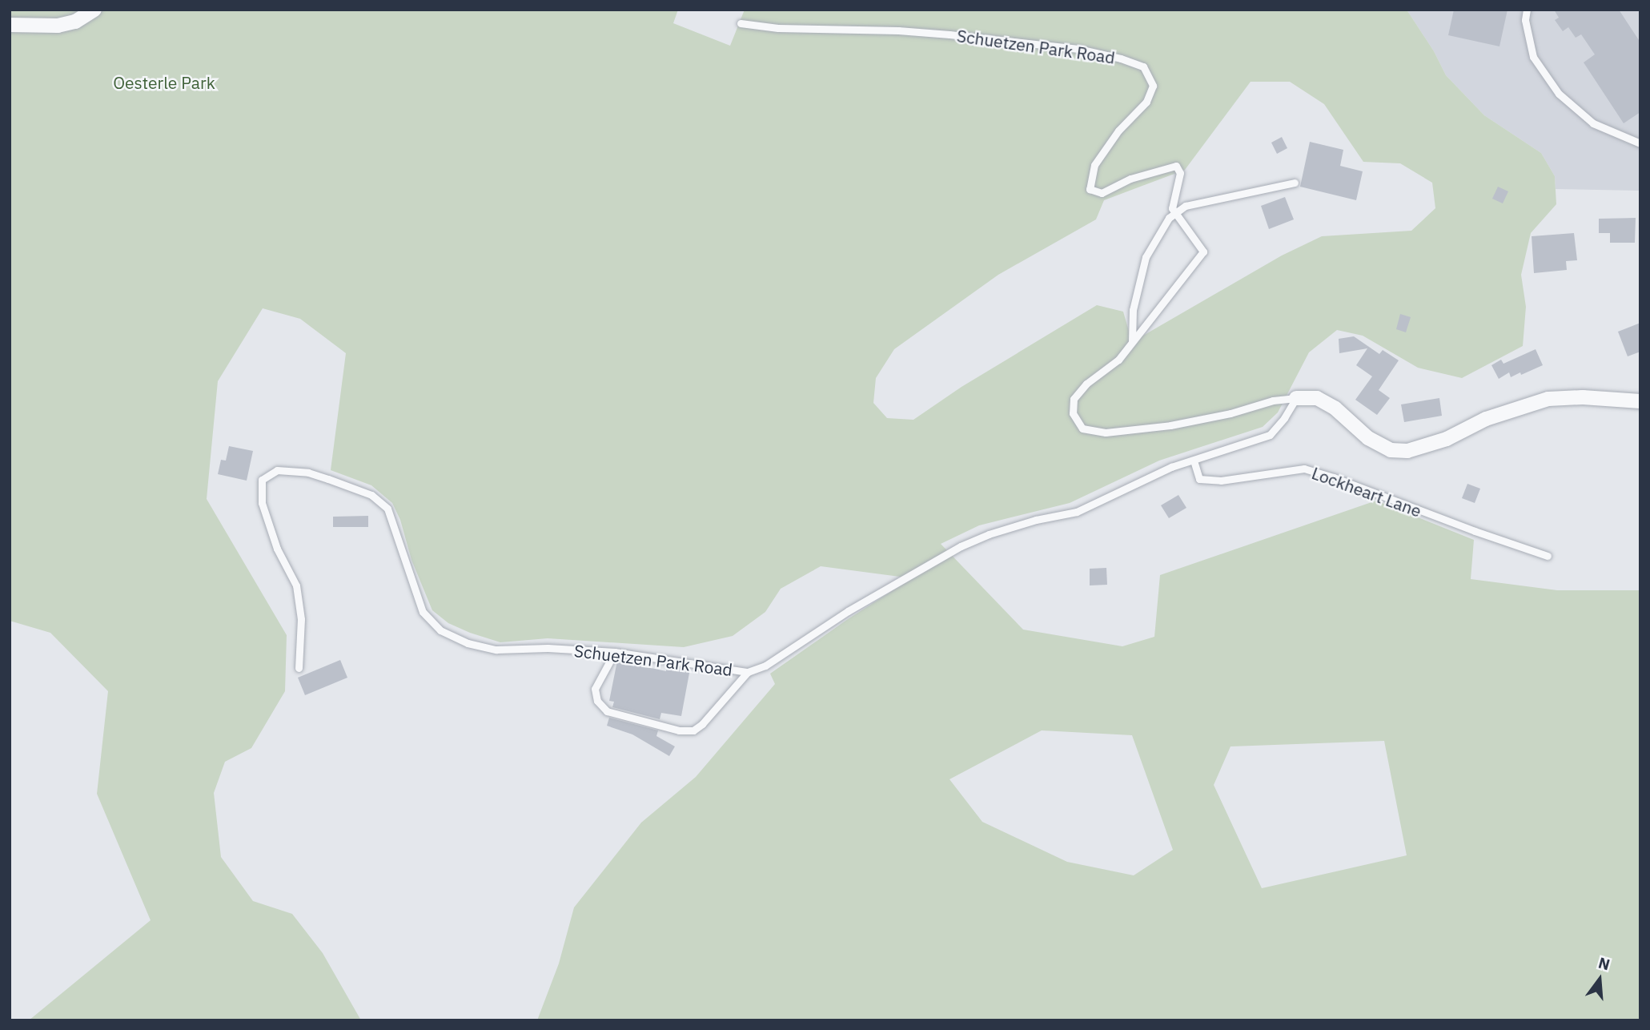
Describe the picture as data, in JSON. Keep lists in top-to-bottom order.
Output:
{
  "streets": {
    "lane": ["Schuetzen Park Road", "Lockheart Lane"]
  },
  "crossings": [
    ["Schuetzen Park Road", "Lockheart Lane"]
  ],
  "parks": ["Oesterle Park"],
  "north": "top"
}
